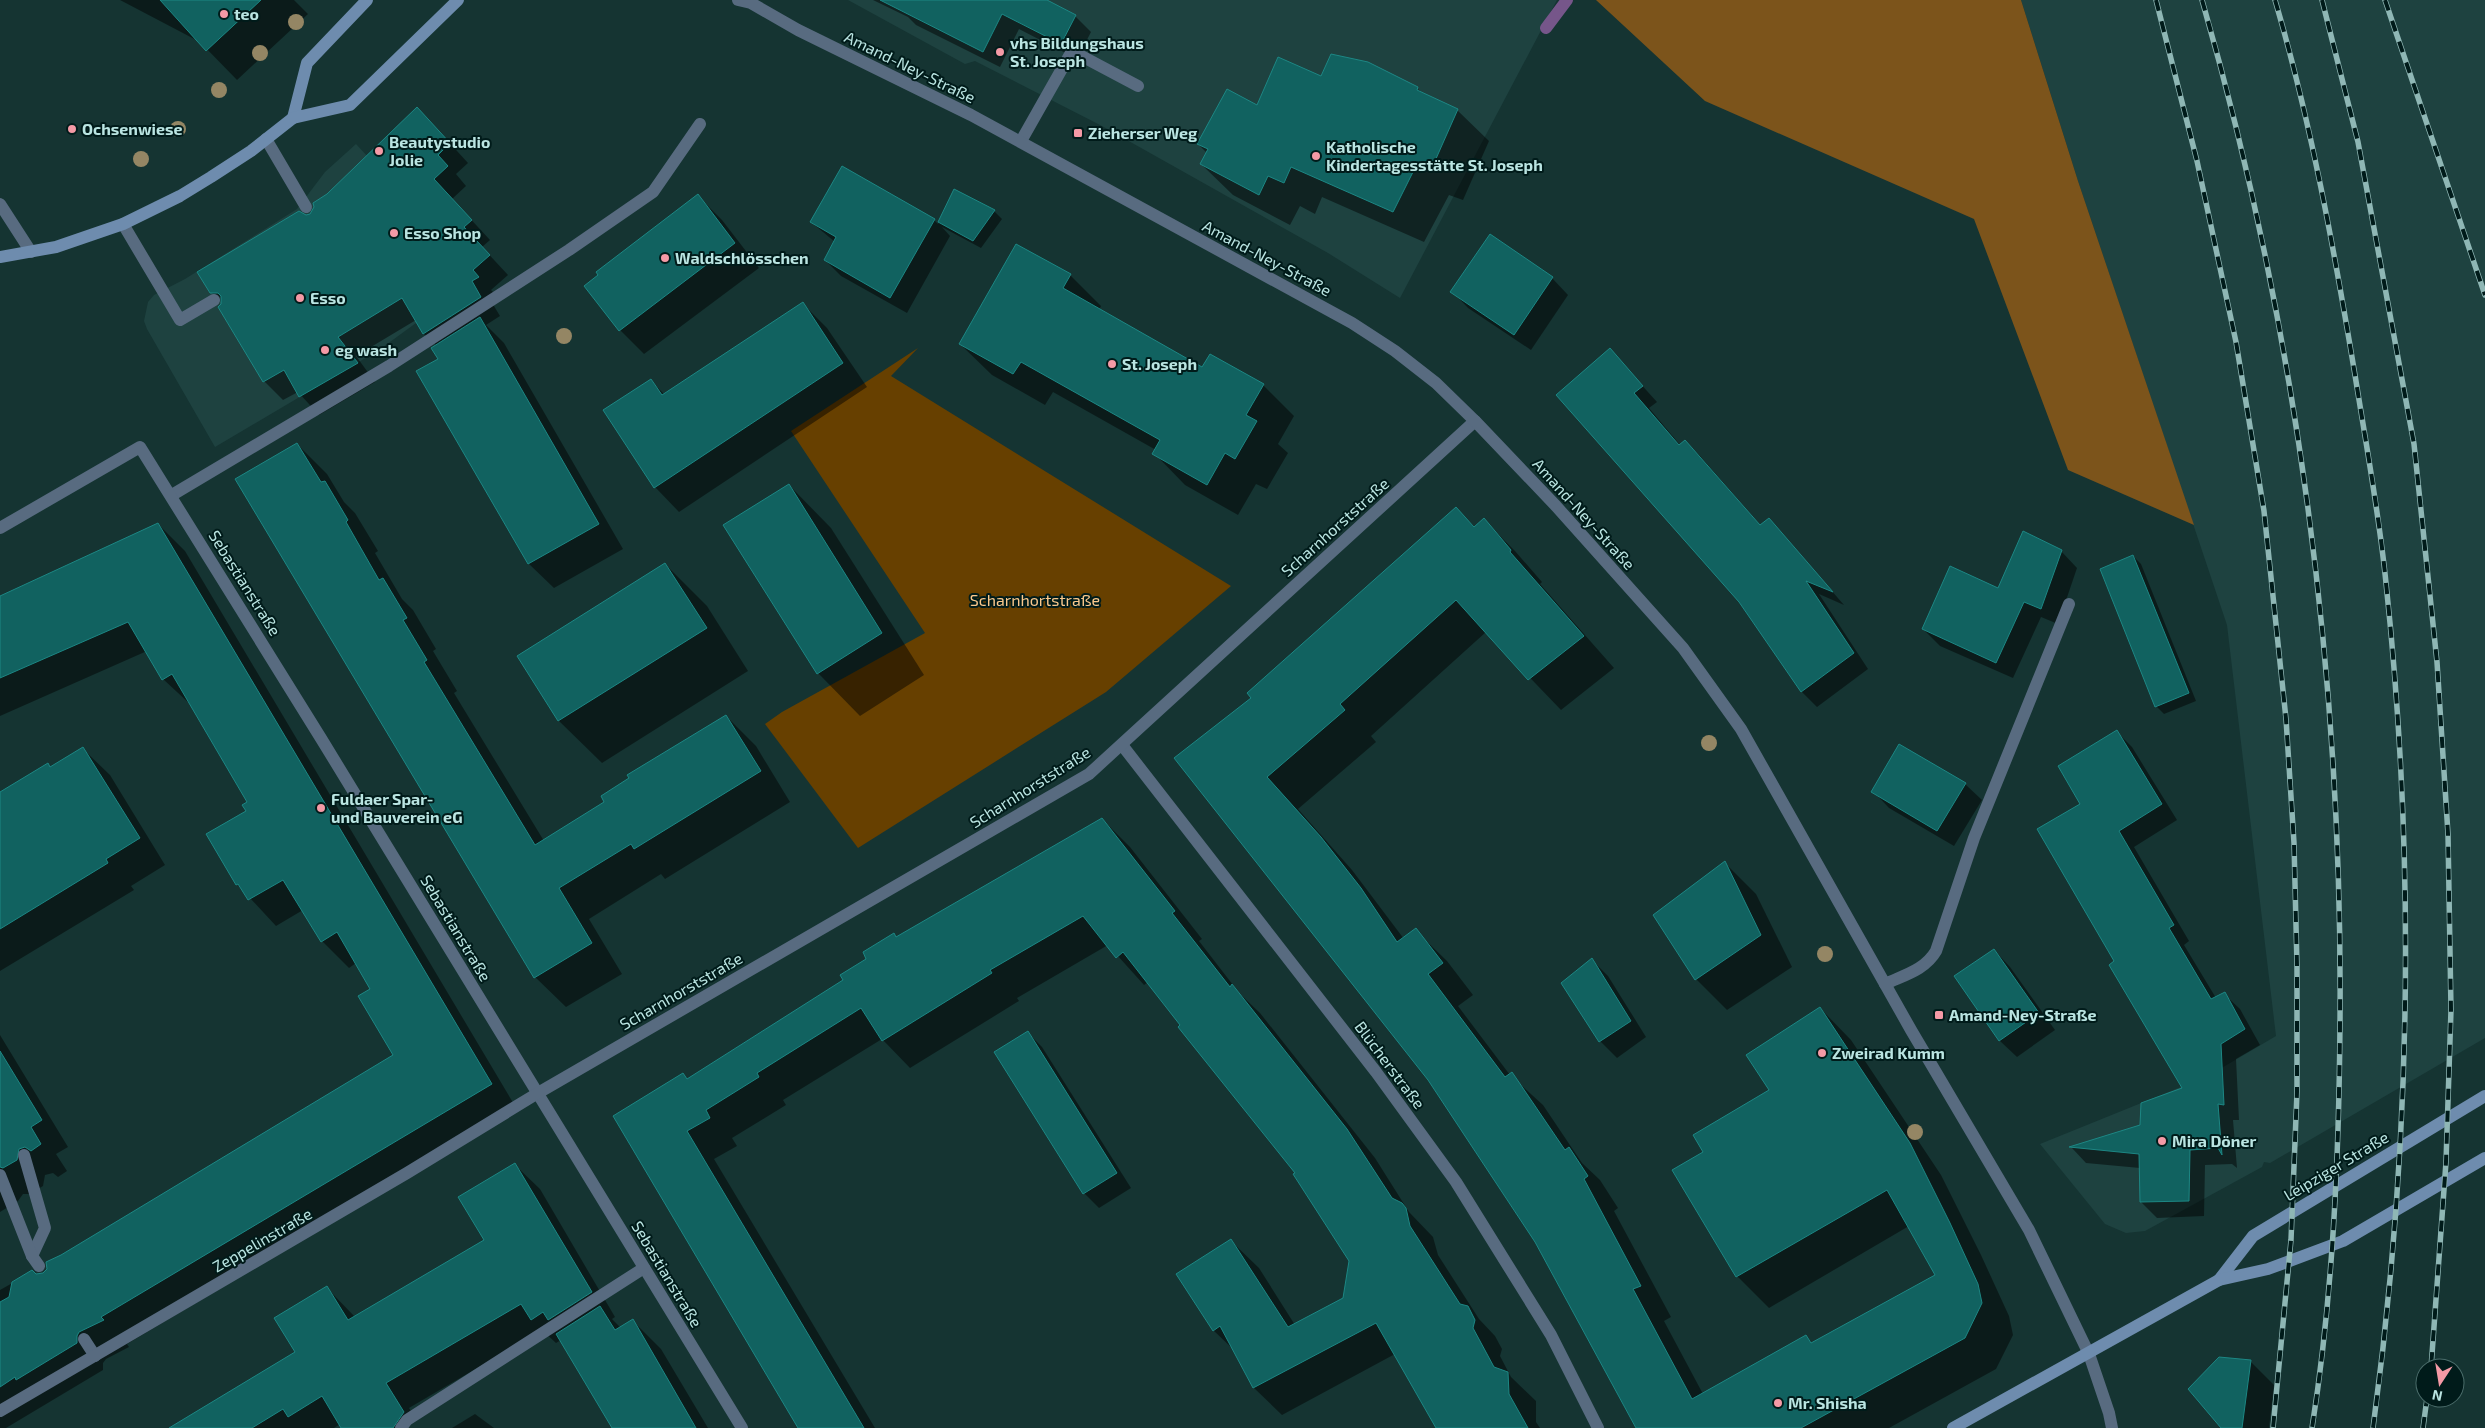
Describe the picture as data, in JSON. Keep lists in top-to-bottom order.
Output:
{
  "streets": {
    "main road": ["Leipziger Straße"],
    "street": [
      "Amand-Ney-Straße",
      "Scharnhorststraße",
      "Sebastianstraße",
      "Blücherstraße",
      "Zeppelinstraße"
    ]
  },
  "crossings": [
    ["Amand-Ney-Straße", "Scharnhorststraße"],
    ["Amand-Ney-Straße", "Leipziger Straße"],
    ["Scharnhorststraße", "Sebastianstraße"],
    ["Scharnhorststraße", "Blücherstraße"],
    ["Scharnhorststraße", "Zeppelinstraße"],
    ["Sebastianstraße", "Zeppelinstraße"]
  ],
  "parks": ["Scharnhortstraße"],
  "places": {
    "other": [
      "teo",
      "vhs Bildungshaus St. Joseph",
      "Ochsenwiese",
      "Beautystudio Jolie",
      "Katholische Kindertagesstätte St. Joseph",
      "Esso Shop",
      "Waldschlösschen",
      "Esso",
      "eg wash",
      "St. Joseph",
      "Fuldaer Spar- und Bauverein eG",
      "Zweirad Kumm",
      "Mira Döner",
      "Mr. Shisha"
    ],
    "transit": ["Zieherser Weg", "Amand-Ney-Straße"]
  },
  "north": "bottom"
}
